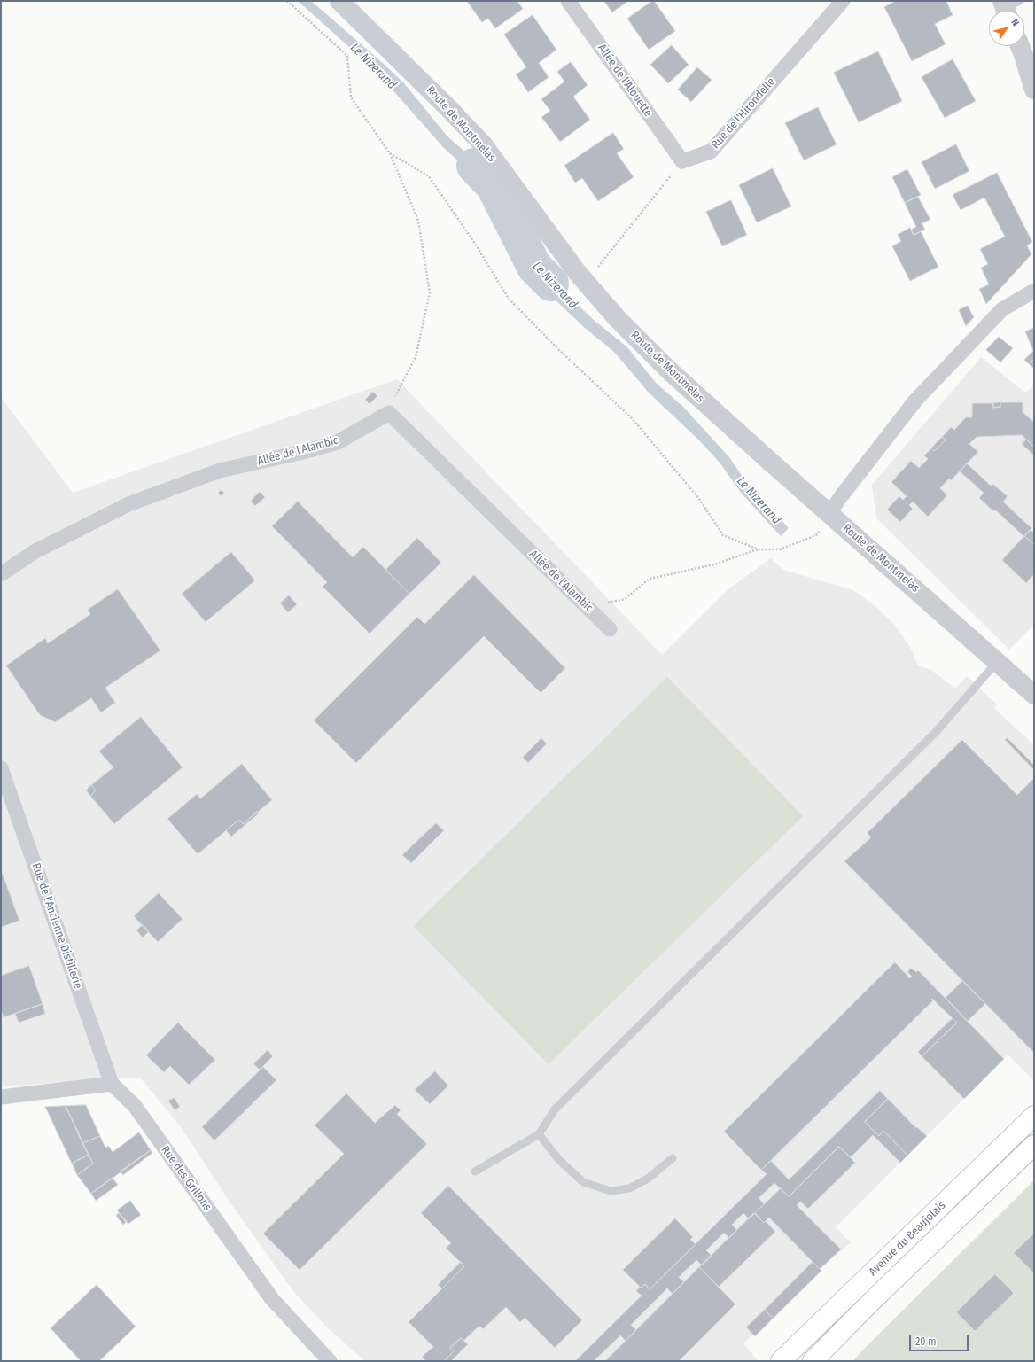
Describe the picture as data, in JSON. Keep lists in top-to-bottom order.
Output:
{
  "streets": {
    "main road": ["Avenue du Beaujolais"],
    "street": [
      "Allée de l'Alouette",
      "Rue de l'Hirondelle",
      "Route de Montmelas",
      "Allée de l'Alambic",
      "Rue de l'Ancienne Distillerie",
      "Rue des Grillons"
    ]
  },
  "crossings": [
    ["Allée de l'Alouette", "Rue de l'Hirondelle"],
    ["Rue de l'Ancienne Distillerie", "Rue des Grillons"]
  ],
  "water": ["Le Nizerand"],
  "scale_bar": "20 m",
  "north": "top right"
}
